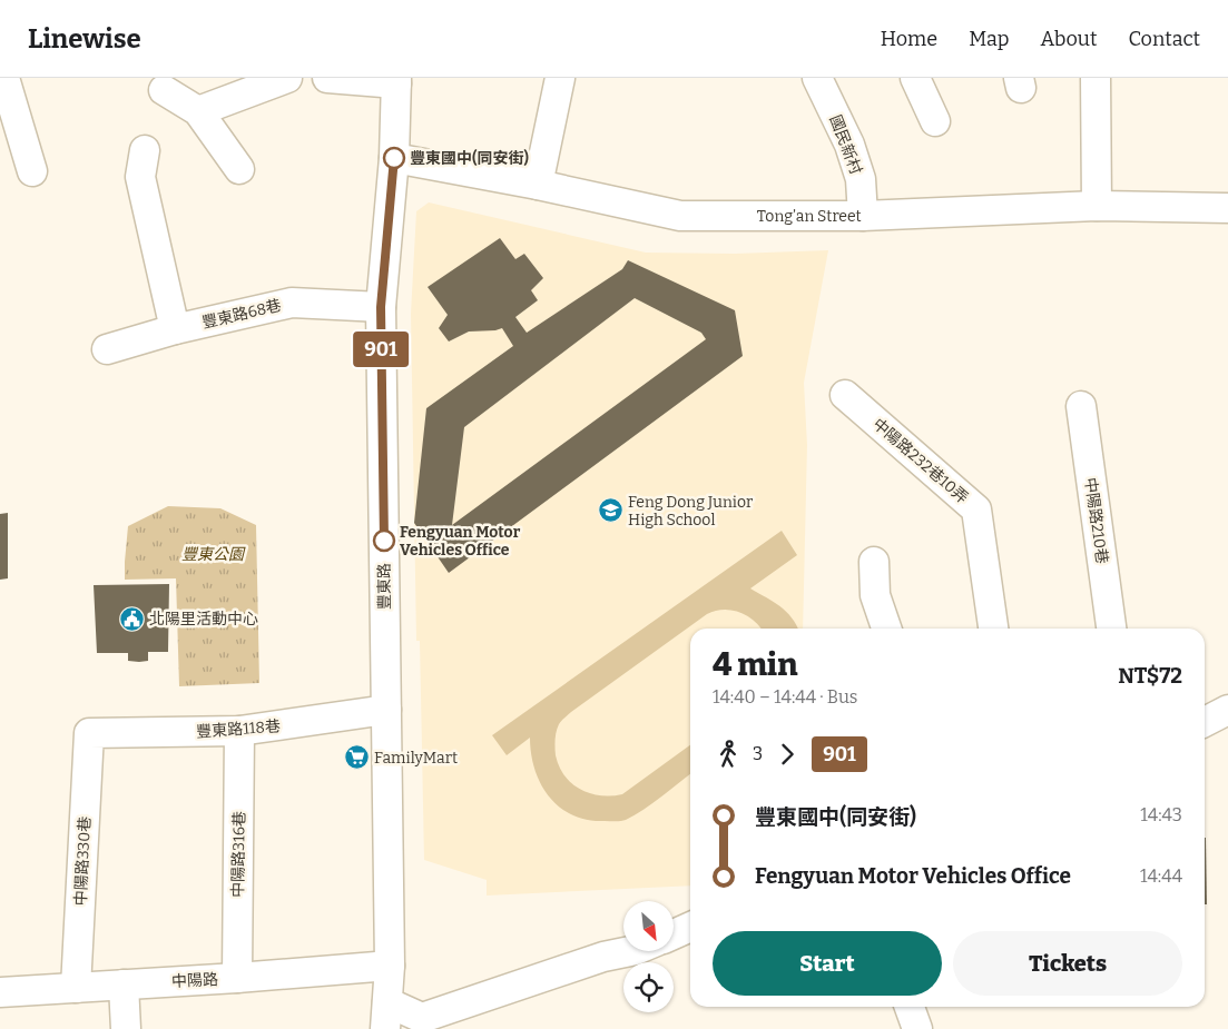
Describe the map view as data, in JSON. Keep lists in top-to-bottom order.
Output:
{
  "streets": {
    "street": [
      "國民新村",
      "Tong’an Street",
      "豐東路68巷",
      "中陽路232巷10弄",
      "中陽路210巷",
      "豐東路",
      "豐東路118巷",
      "中陽路316巷",
      "中陽路330巷",
      "中陽路"
    ]
  },
  "crossings": [
    ["國民新村", "Tong’an Street"],
    ["Tong’an Street", "豐東路"],
    ["豐東路68巷", "豐東路"],
    ["豐東路", "豐東路118巷"],
    ["豐東路", "中陽路"],
    ["豐東路118巷", "中陽路316巷"],
    ["豐東路118巷", "中陽路330巷"],
    ["中陽路316巷", "中陽路"],
    ["中陽路330巷", "中陽路"]
  ],
  "parks": ["豐東公園"],
  "places": {
    "other": ["豐東國中(同安街)", "Fengyuan Motor Vehicles Office"],
    "school or university": ["Feng Dong Junior High School"],
    "public building": ["北陽里活動中心"],
    "supermarket": ["FamilyMart"]
  },
  "lines": ["bus line 901"],
  "north": "bottom right",
  "page": {
    "header": "Linewise",
    "nav": [
      "Home",
      "Map",
      "About",
      "Contact"
    ],
    "on_map": "901",
    "heading": ["4 min", "14:40 – 14:44 · Bus", "NT$72"],
    "legs": ["3", "901"],
    "list": [
      {
        "name": "豐東國中(同安街)",
        "value": "14:43"
      },
      {
        "name": "Fengyuan Motor Vehicles Office",
        "value": "14:44"
      }
    ],
    "buttons": ["Start", "Tickets"]
  }
}
